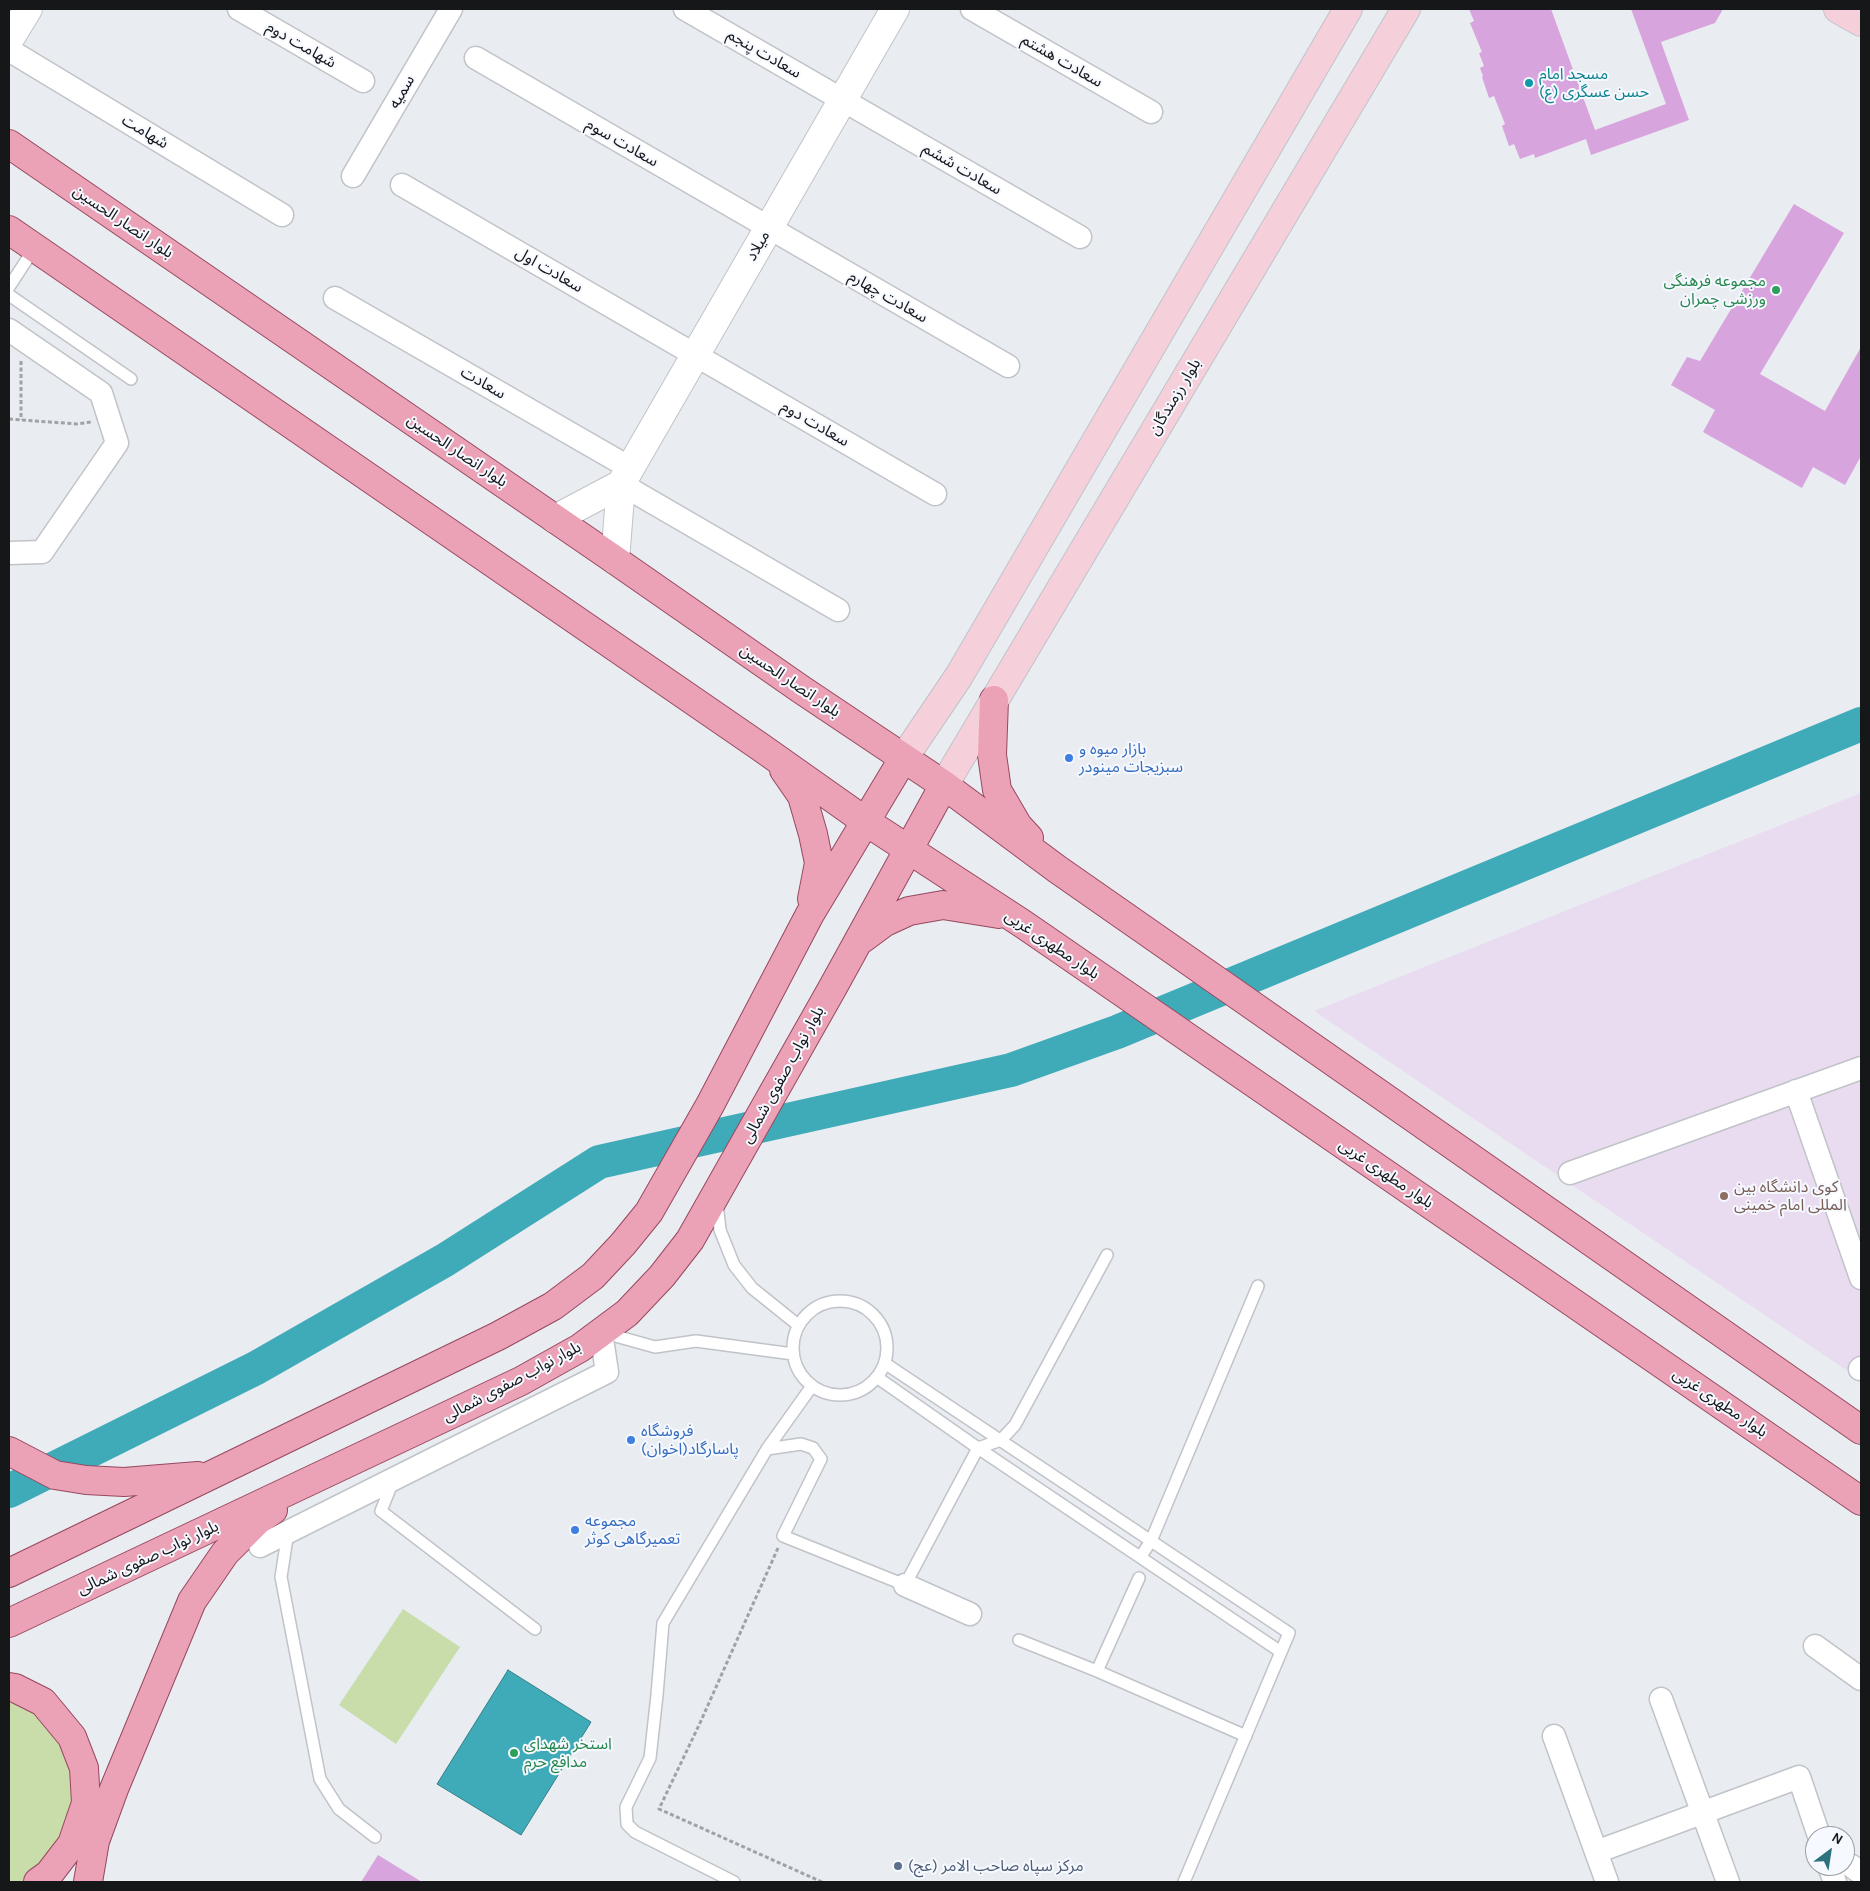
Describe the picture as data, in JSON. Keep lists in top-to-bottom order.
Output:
{
  "streets": {
    "main road": [
      "بلوار انصار الحسین",
      "بلوار رزمندگان",
      "بلوار مطهری غربی",
      "بلوار نواب صفوی شمالی"
    ],
    "street": [
      "شهامت دوم",
      "سعادت پنجم",
      "سعادت هشتم",
      "سمیه",
      "شهامت",
      "سعادت سوم",
      "سعادت ششم",
      "میلاد",
      "سعادت اول",
      "سعادت چهارم",
      "سعادت",
      "سعادت دوم"
    ]
  },
  "crossings": [
    ["سعادت پنجم", "سعادت ششم"],
    ["سعادت پنجم", "میلاد"],
    ["سعادت سوم", "میلاد"],
    ["سعادت سوم", "سعادت چهارم"],
    ["سعادت ششم", "میلاد"],
    ["بلوار انصار الحسین", "بلوار رزمندگان"],
    ["بلوار انصار الحسین", "بلوار نواب صفوی شمالی"],
    ["میلاد", "سعادت اول"],
    ["میلاد", "سعادت چهارم"],
    ["میلاد", "سعادت"],
    ["میلاد", "سعادت دوم"],
    ["سعادت اول", "سعادت دوم"],
    ["بلوار رزمندگان", "بلوار نواب صفوی شمالی"],
    ["بلوار مطهری غربی", "بلوار نواب صفوی شمالی"]
  ],
  "places": [
    "مسجد امام حسن عسگری (ع)",
    "مجموعه فرهنگی ورزشی چمران",
    "بازار میوه و سبزیجات مینودر",
    "کوی دانشگاه بین المللی امام خمینی",
    "فروشگاه پاسارگاد(اخوان)",
    "مجموعه تعمیرگاهی کوثر",
    "استخر شهدای مدافع حرم",
    "مرکز سپاه صاحب الامر (عج)"
  ],
  "north": "top right"
}
